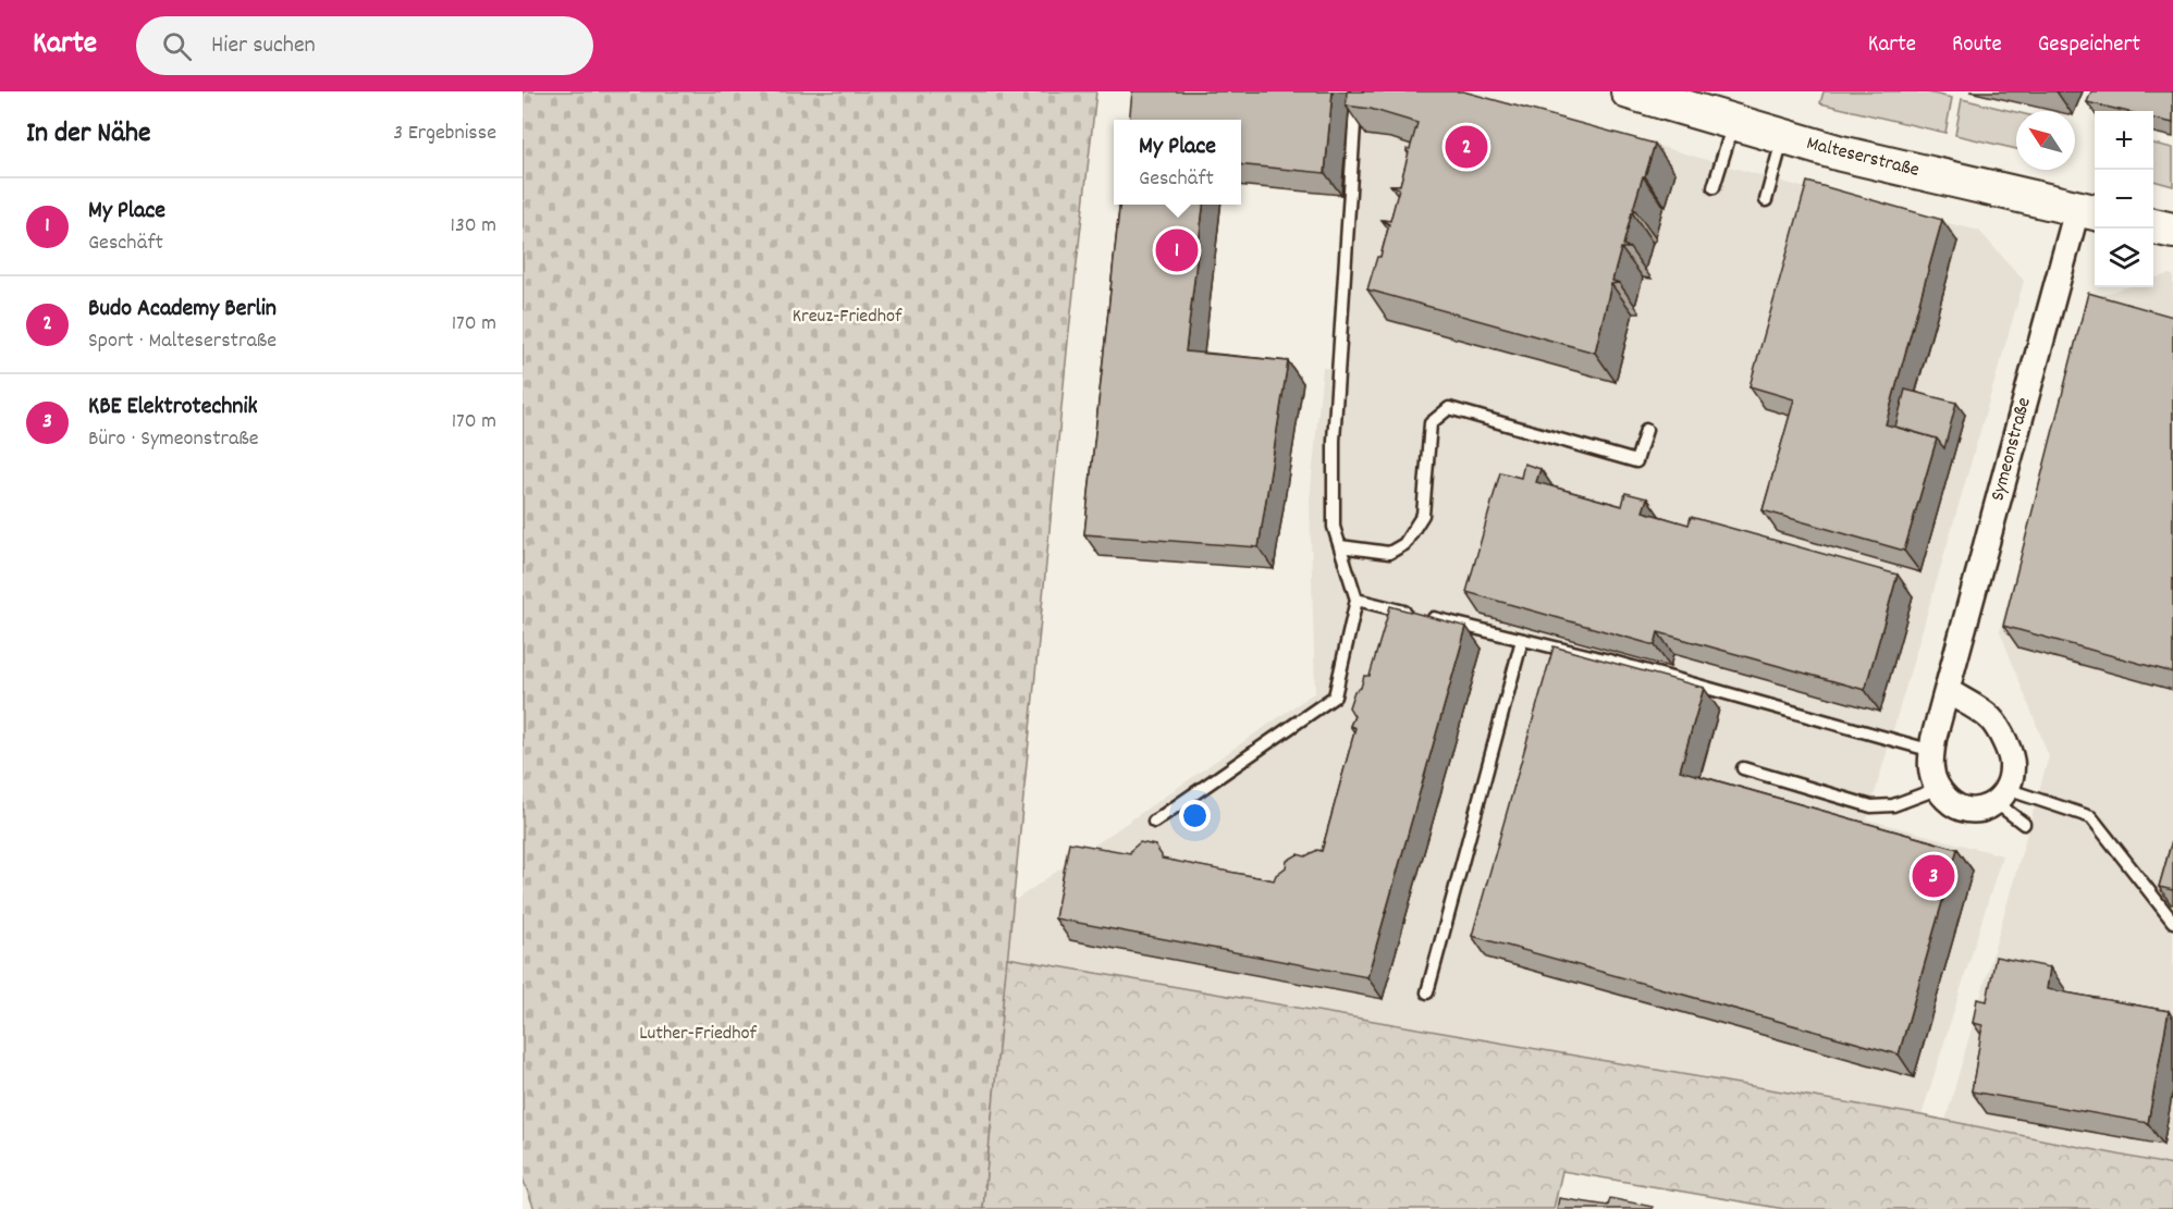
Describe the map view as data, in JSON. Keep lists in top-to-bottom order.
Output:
{
  "streets": {
    "main road": ["Malteserstraße"],
    "street": ["Symeonstraße"]
  },
  "crossings": [
    ["Malteserstraße", "Symeonstraße"]
  ],
  "parks": ["Kreuz-Friedhof", "Luther-Friedhof"],
  "north": "top left",
  "page": {
    "header": "Karte",
    "search": "Hier suchen",
    "nav": ["Karte", "Route", "Gespeichert"],
    "heading": ["In der Nähe", "3 Ergebnisse"],
    "map_buttons": ["+", "−"],
    "popup": ["My Place", "Geschäft"],
    "pins": ["2", "1", "3"],
    "list": [
      {
        "mark": "1",
        "name": "My Place",
        "note": "Geschäft",
        "value": "130 m"
      },
      {
        "mark": "2",
        "name": "Budo Academy Berlin",
        "note": "Sport · Malteserstraße",
        "value": "170 m"
      },
      {
        "mark": "3",
        "name": "KBE Elektrotechnik",
        "note": "Büro · Symeonstraße",
        "value": "170 m"
      }
    ]
  }
}
